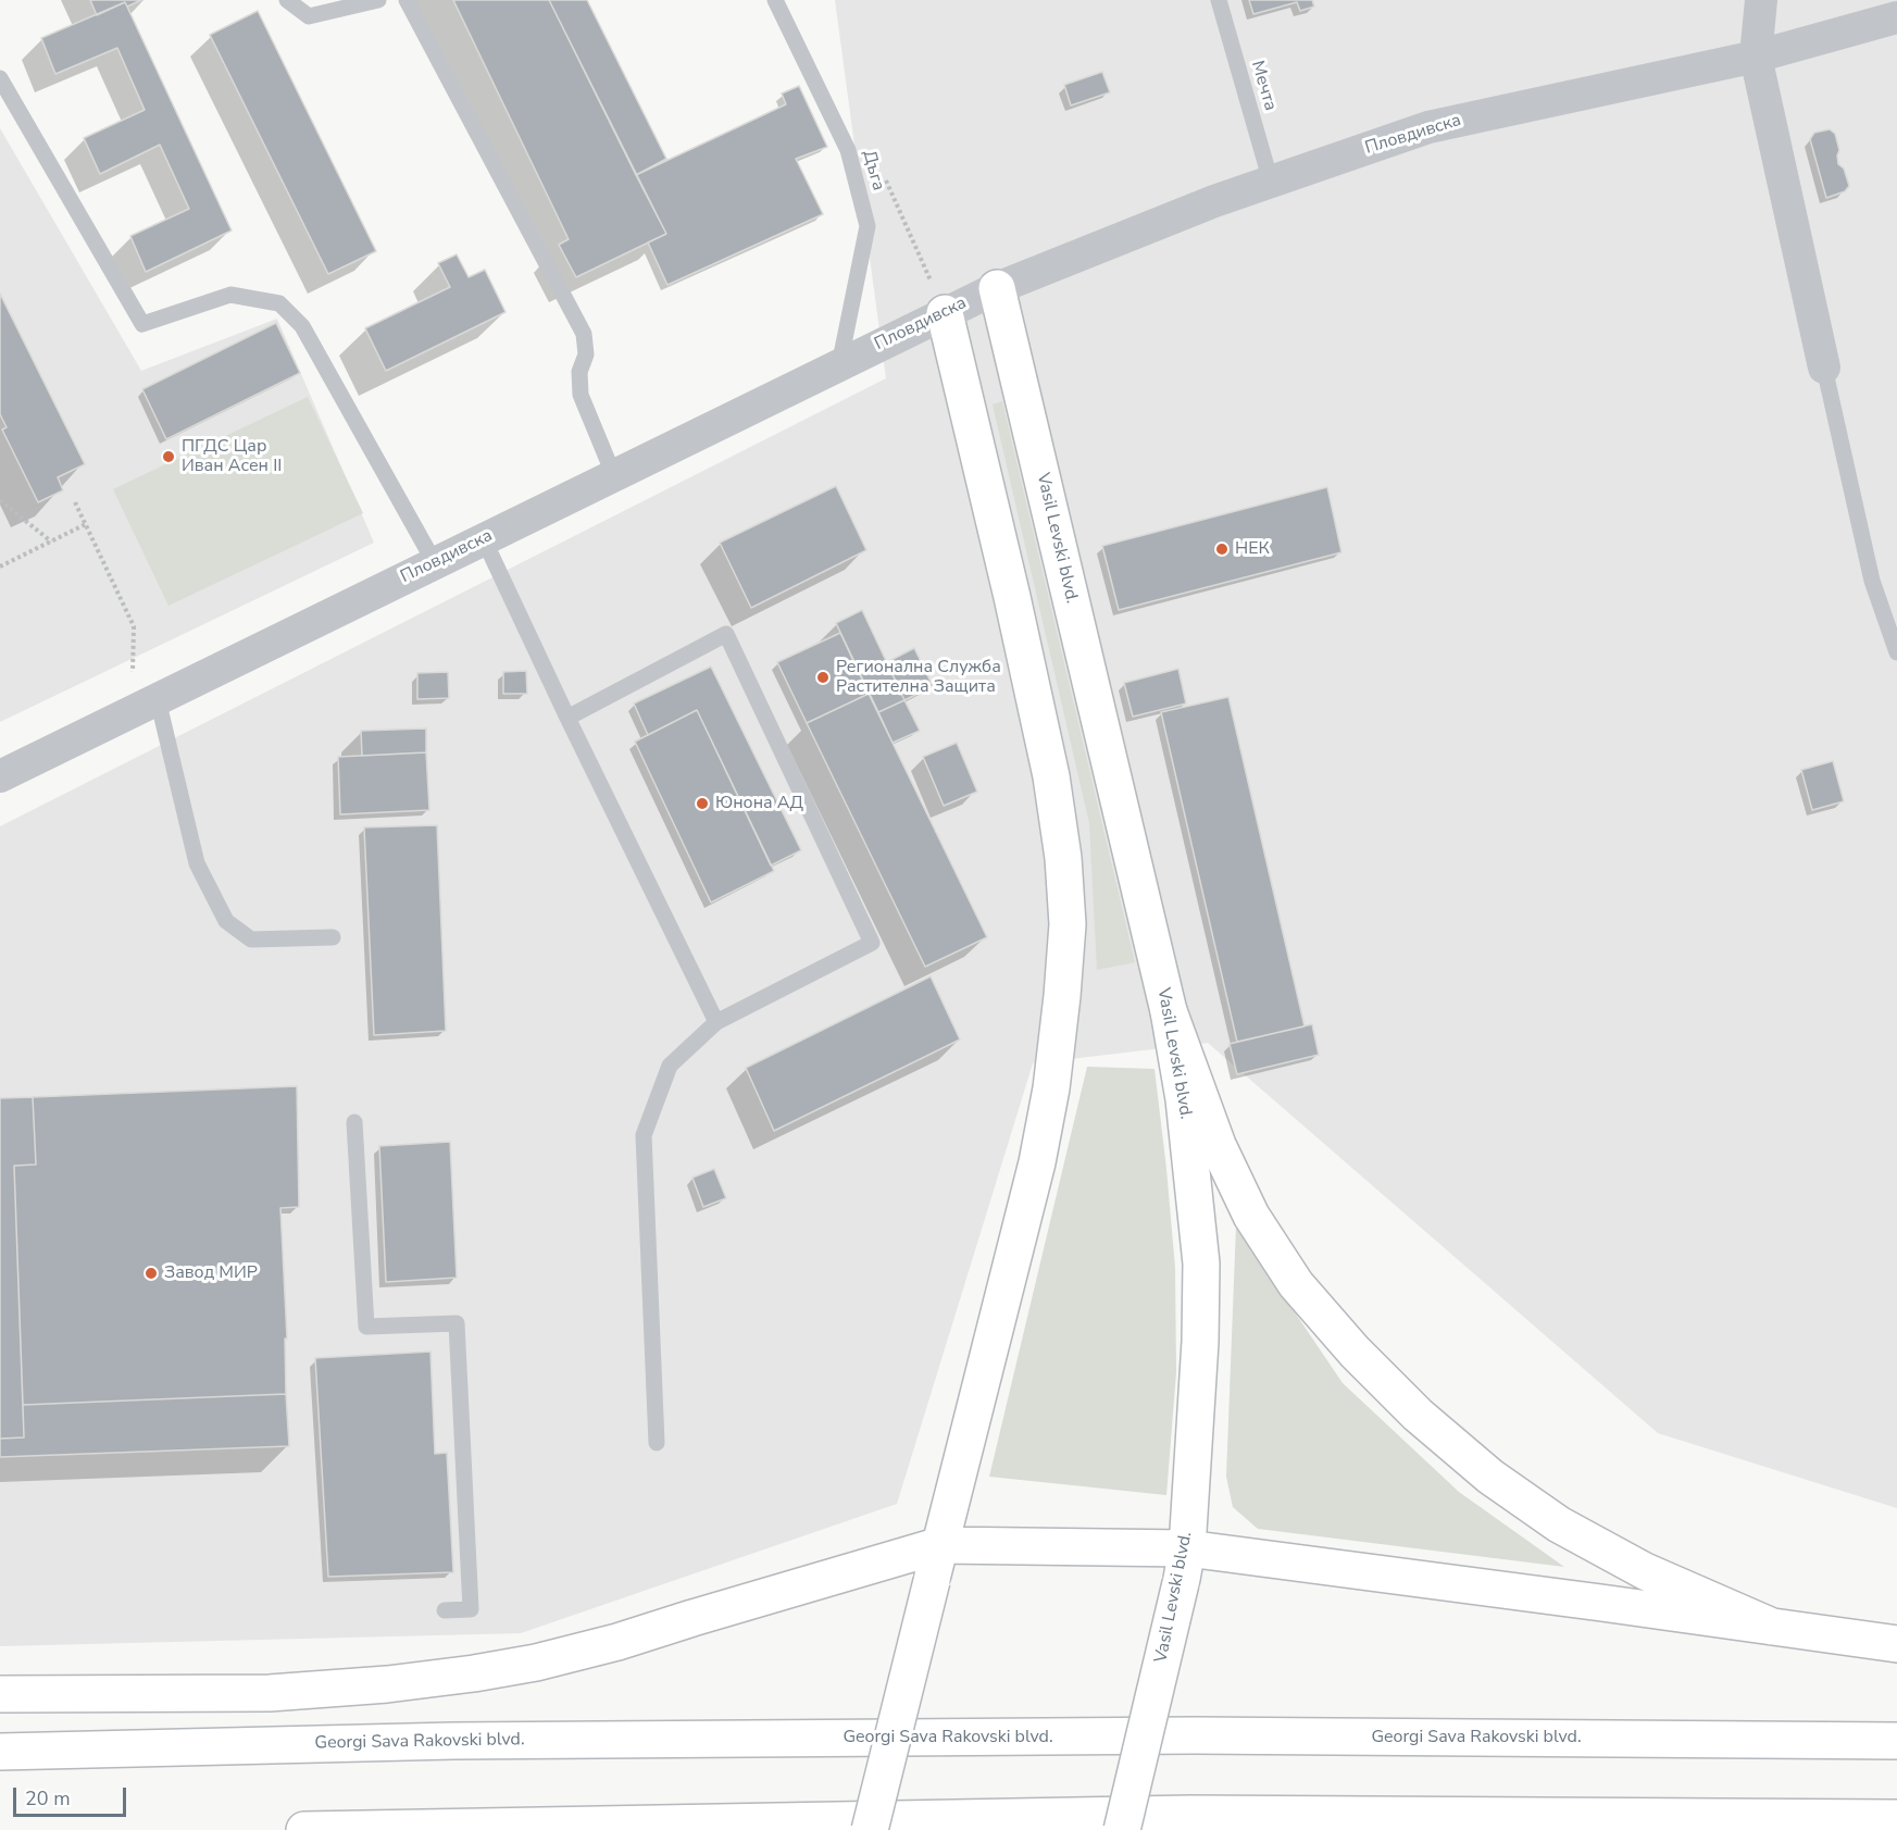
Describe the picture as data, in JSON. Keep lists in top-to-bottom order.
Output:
{
  "streets": {
    "main road": ["Vasil Levski blvd.", "Georgi Sava Rakovski blvd."],
    "street": ["Пловдивска"],
    "lane": ["Мечта", "Дъга"]
  },
  "crossings": [
    ["Мечта", "Пловдивска"],
    ["Пловдивска", "Дъга"],
    ["Пловдивска", "Vasil Levski blvd."]
  ],
  "places": [
    "ПГДС Цар Иван Асен II",
    "НЕК",
    "Регионална Служба Растителна Защита",
    "Юнона АД",
    "Завод МИР"
  ],
  "scale_bar": "20 m"
}
